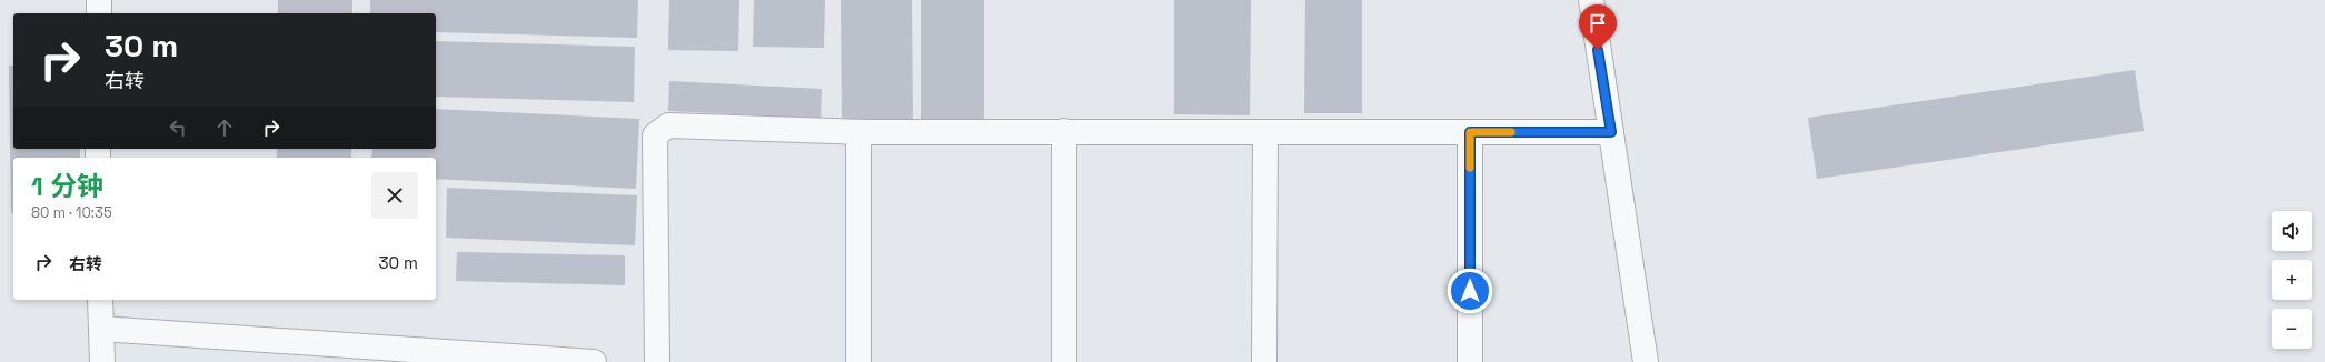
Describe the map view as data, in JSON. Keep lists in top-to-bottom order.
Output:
{
  "page": {
    "turn": ["30 m", "右转"],
    "heading": ["1 分钟", "80 m · 10:35"],
    "map_buttons": ["+", "−"],
    "list": [
      {
        "name": "右转",
        "value": "30 m"
      }
    ]
  }
}
